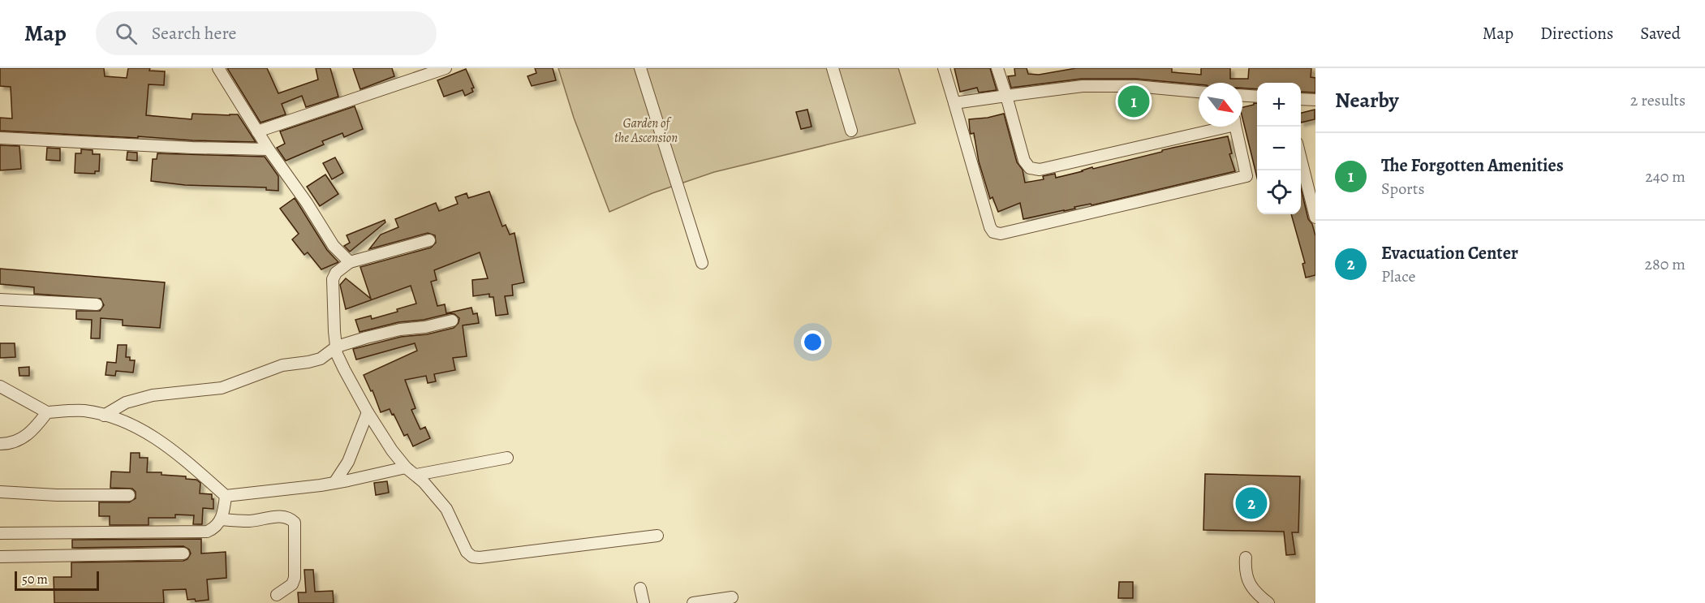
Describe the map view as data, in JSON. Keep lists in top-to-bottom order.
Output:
{
  "parks": ["Garden of the Ascension"],
  "scale_bar": "50 m",
  "north": "bottom right",
  "page": {
    "header": "Map",
    "search": "Search here",
    "nav": ["Map", "Directions", "Saved"],
    "heading": ["Nearby", "2 results"],
    "map_buttons": ["+", "−"],
    "pins": ["1", "2"],
    "list": [
      {
        "mark": "1",
        "name": "The Forgotten Amenities",
        "note": "Sports",
        "value": "240 m"
      },
      {
        "mark": "2",
        "name": "Evacuation Center",
        "note": "Place",
        "value": "280 m"
      }
    ],
    "scale": "50 m"
  }
}
